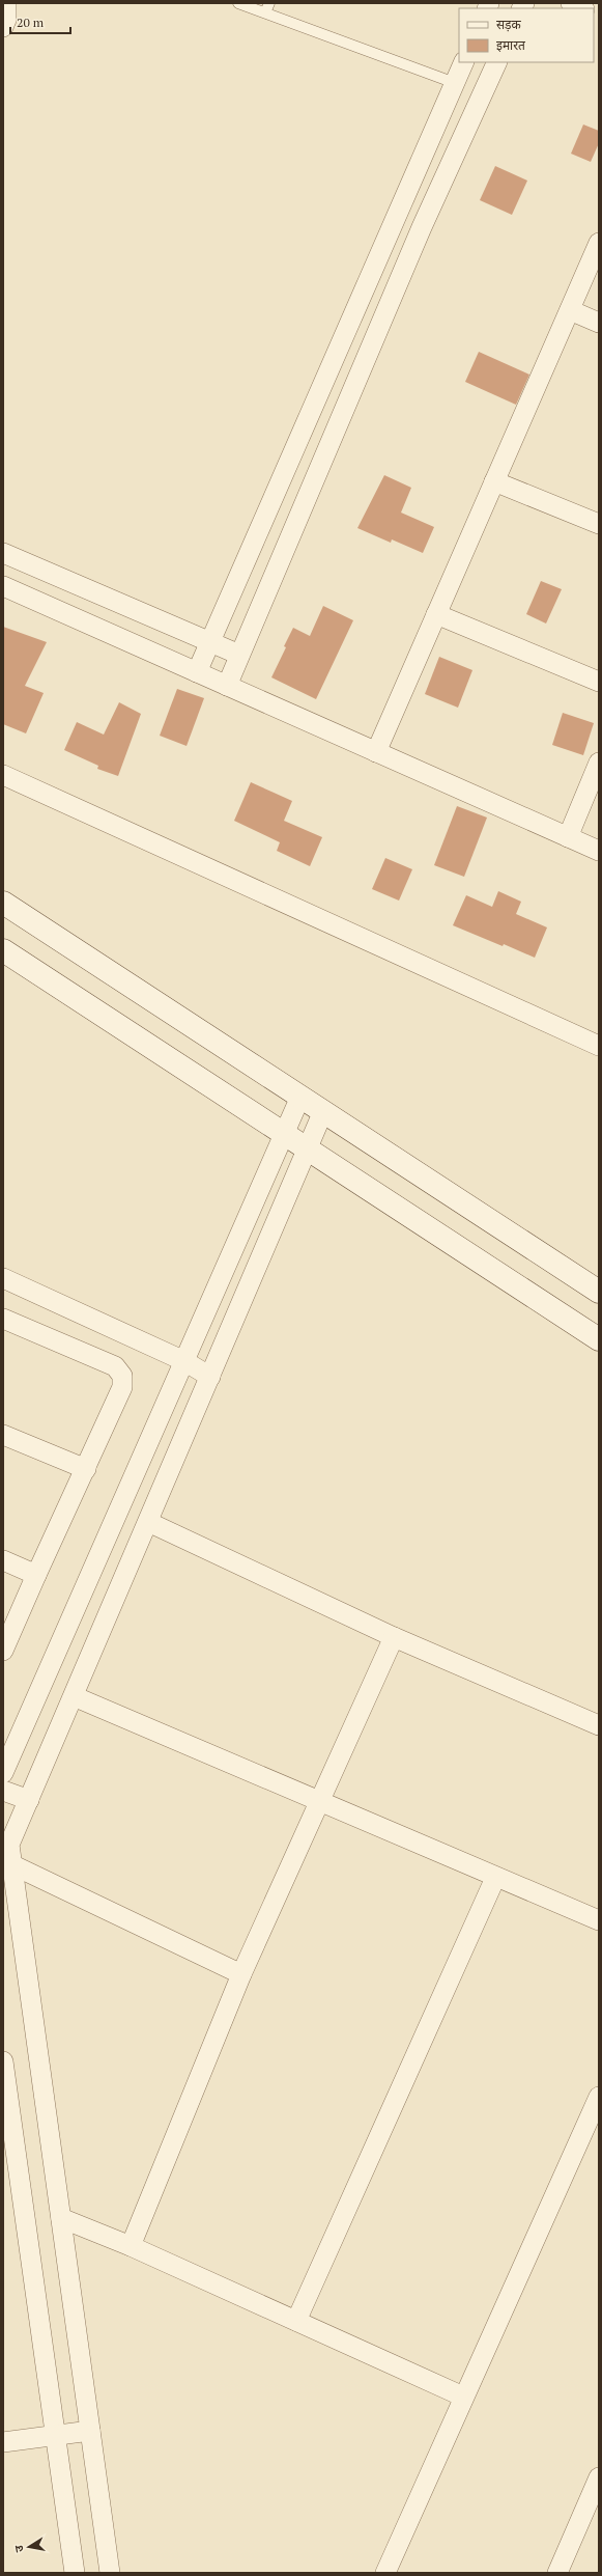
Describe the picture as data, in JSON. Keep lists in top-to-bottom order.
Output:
{
  "legend": ["सड़क", "इमारत"],
  "scale_bar": "20 m",
  "north": "left"
}
